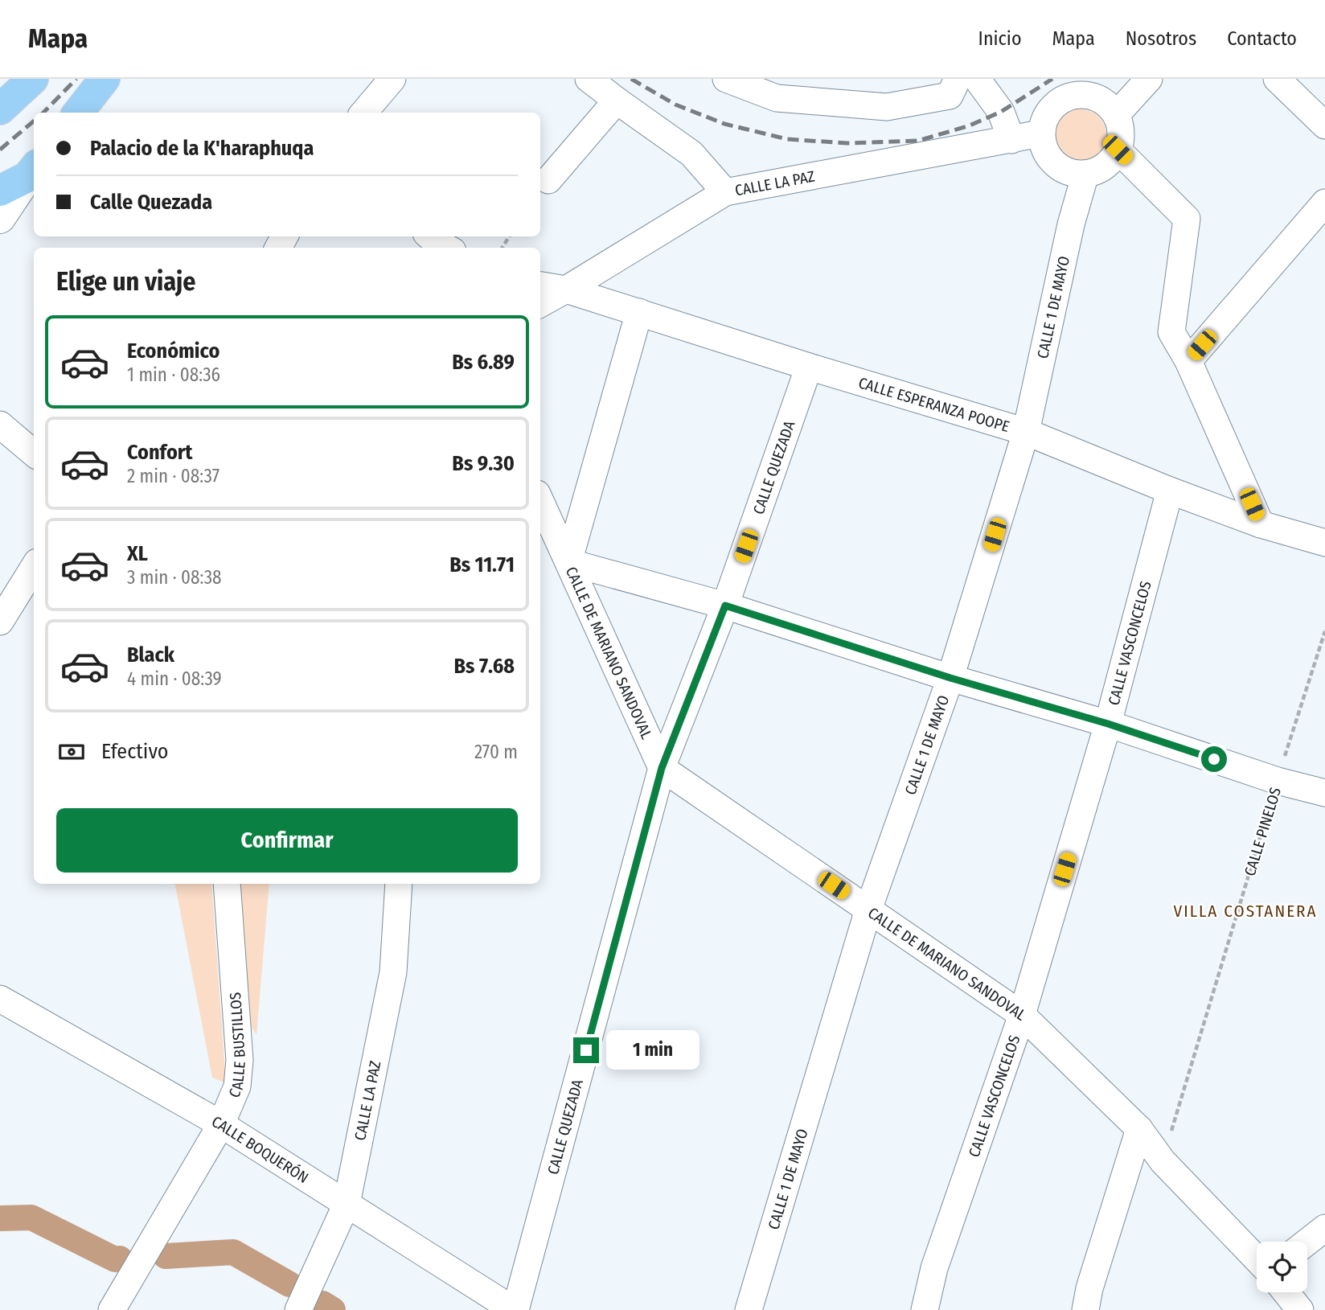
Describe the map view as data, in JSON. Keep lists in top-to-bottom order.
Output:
{
  "streets": {
    "street": [
      "CALLE LA PAZ",
      "CALLE 1 DE MAYO",
      "CALLE ESPERANZA POOPE",
      "CALLE QUEZADA",
      "CALLE VASCONCELOS",
      "CALLE DE MARIANO SANDOVAL",
      "CALLE BUSTILLOS",
      "CALLE BOQUERÓN"
    ],
    "path": ["CALLE PINELOS"]
  },
  "crossings": [
    ["CALLE LA PAZ", "CALLE 1 DE MAYO"],
    ["CALLE LA PAZ", "CALLE ESPERANZA POOPE"],
    ["CALLE LA PAZ", "CALLE BOQUERÓN"],
    ["CALLE 1 DE MAYO", "CALLE ESPERANZA POOPE"],
    ["CALLE 1 DE MAYO", "CALLE DE MARIANO SANDOVAL"],
    ["CALLE ESPERANZA POOPE", "CALLE QUEZADA"],
    ["CALLE ESPERANZA POOPE", "CALLE VASCONCELOS"],
    ["CALLE QUEZADA", "CALLE DE MARIANO SANDOVAL"],
    ["CALLE QUEZADA", "CALLE BOQUERÓN"],
    ["CALLE VASCONCELOS", "CALLE DE MARIANO SANDOVAL"],
    ["CALLE DE MARIANO SANDOVAL", "CALLE PINELOS"],
    ["CALLE BUSTILLOS", "CALLE BOQUERÓN"]
  ],
  "districts": ["VILLA COSTANERA"],
  "page": {
    "header": "Mapa",
    "nav": [
      "Inicio",
      "Mapa",
      "Nosotros",
      "Contacto"
    ],
    "banner": ["Palacio de la K'haraphuqa", "Calle Quezada"],
    "heading": "Elige un viaje",
    "list": [
      {
        "name": "Económico",
        "note": "1 min · 08:36",
        "value": "Bs 6.89"
      },
      {
        "name": "Confort",
        "note": "2 min · 08:37",
        "value": "Bs 9.30"
      },
      {
        "name": "XL",
        "note": "3 min · 08:38",
        "value": "Bs 11.71"
      },
      {
        "name": "Black",
        "note": "4 min · 08:39",
        "value": "Bs 7.68"
      }
    ],
    "pay": ["Efectivo", "270 m"],
    "buttons": "Confirmar",
    "bubble": "1 min"
  }
}
